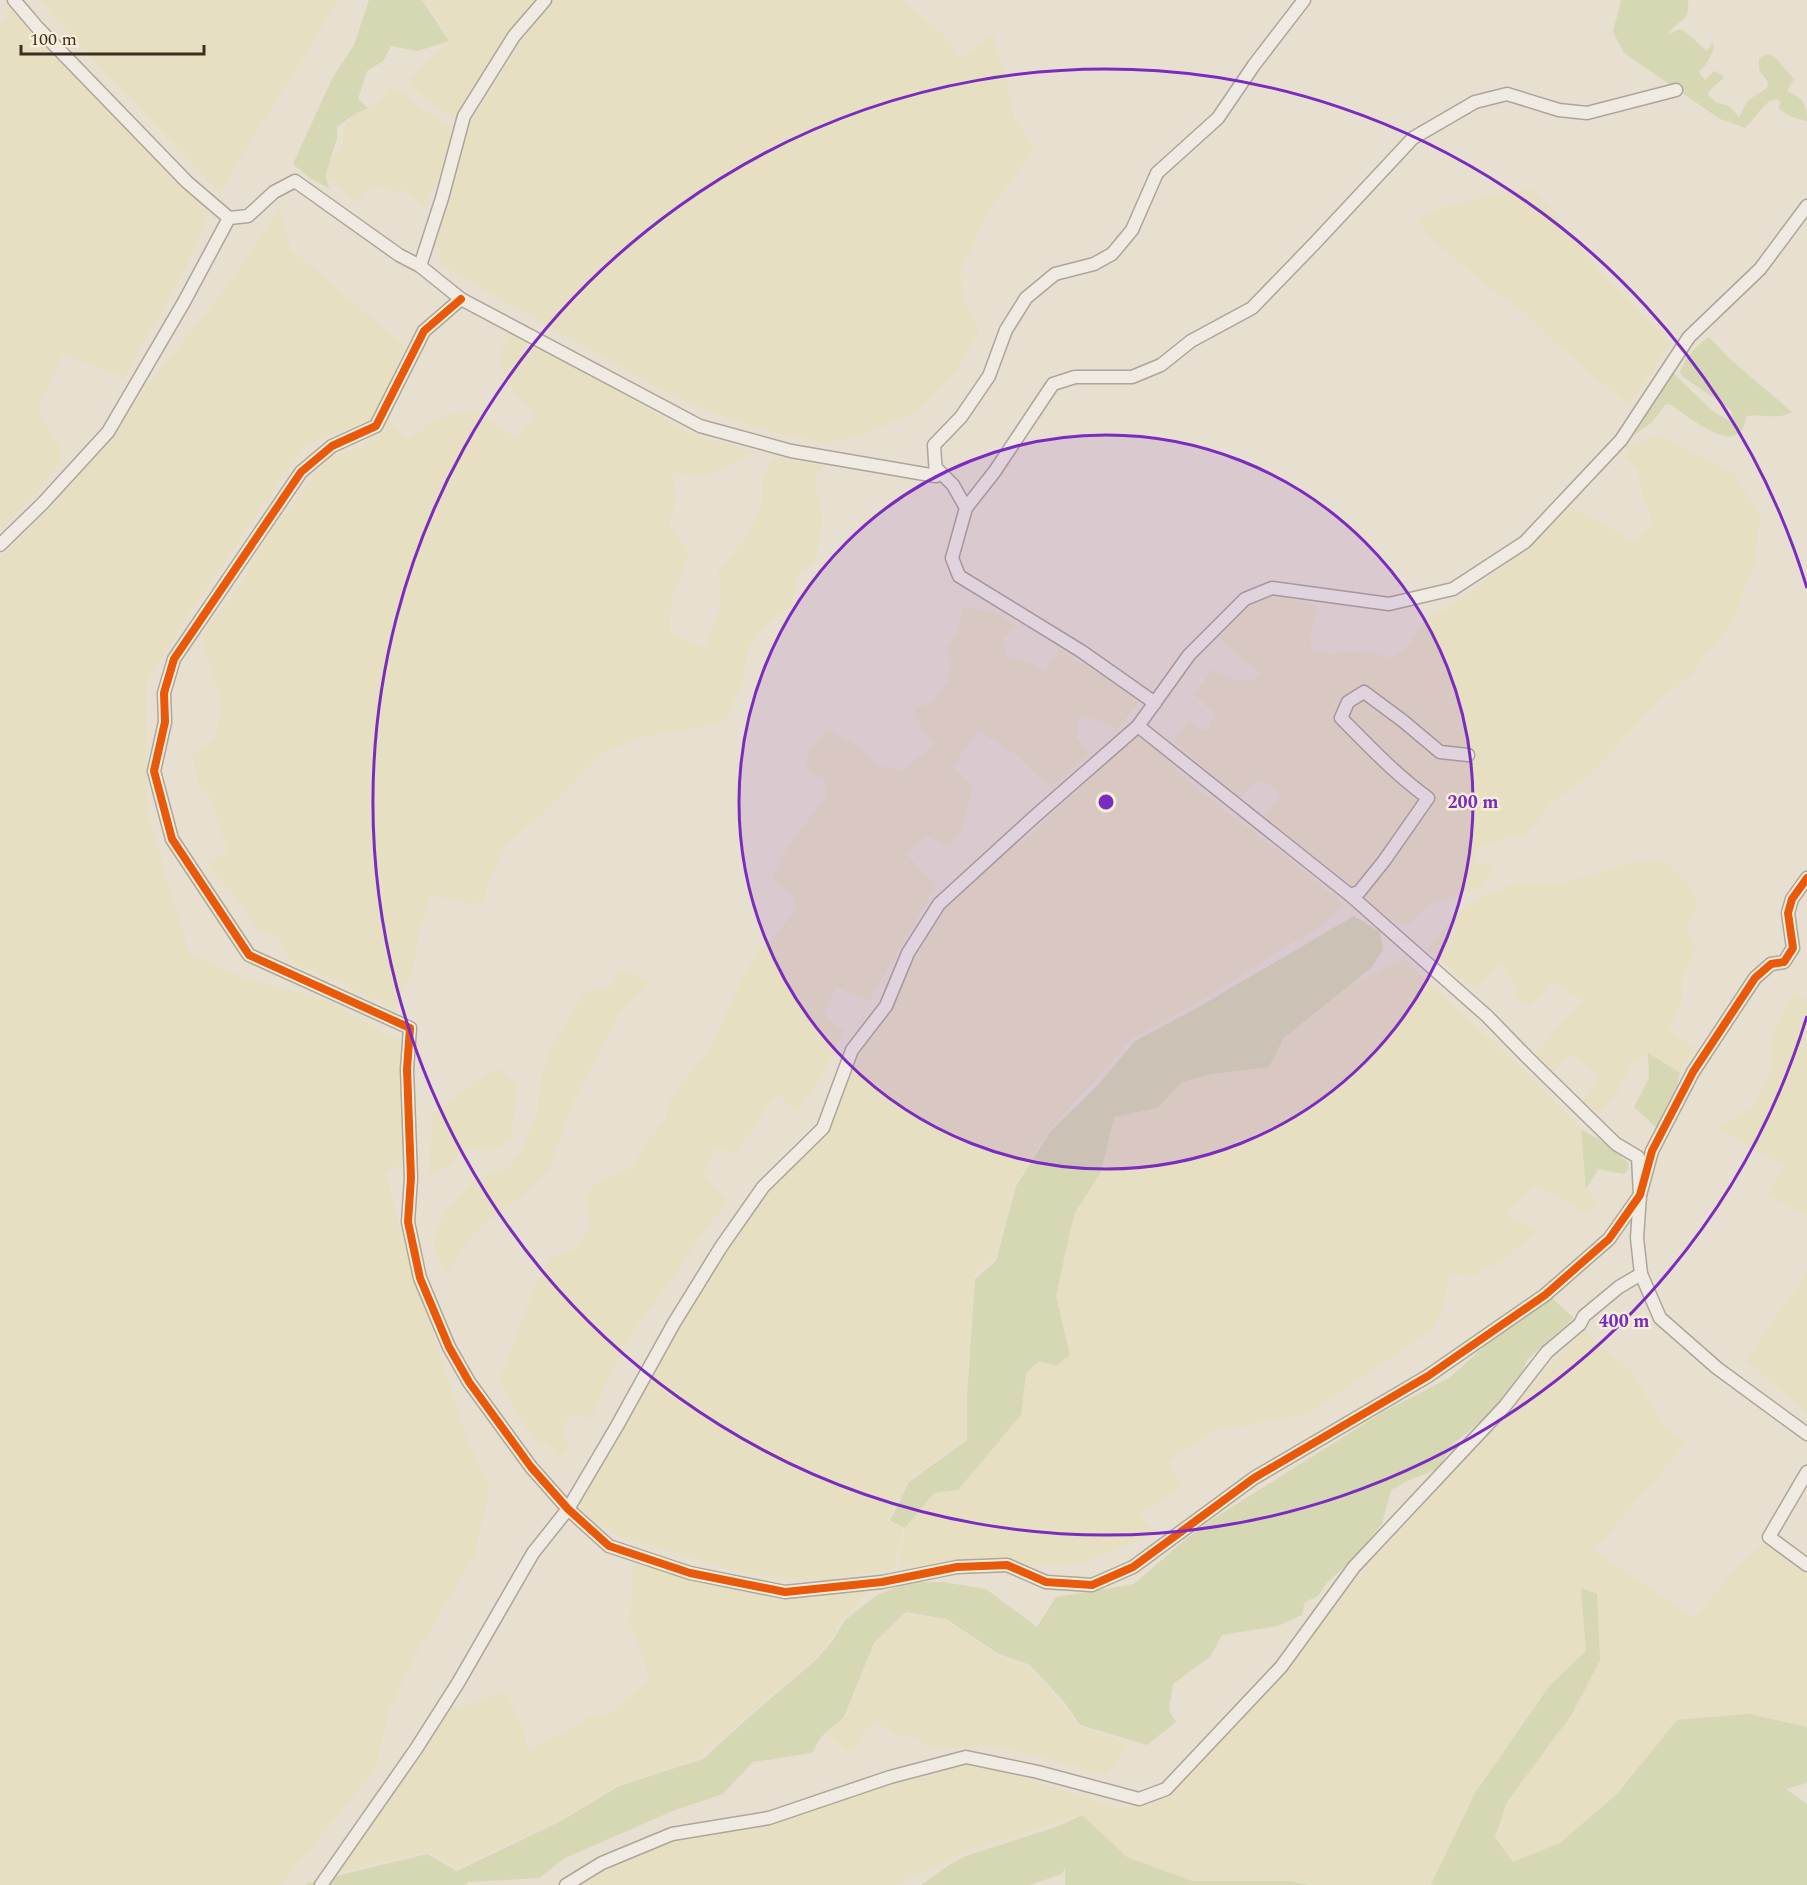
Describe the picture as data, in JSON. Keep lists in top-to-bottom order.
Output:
{
  "scale_bar": "100 m",
  "rings": ["200 m", "400 m"]
}
